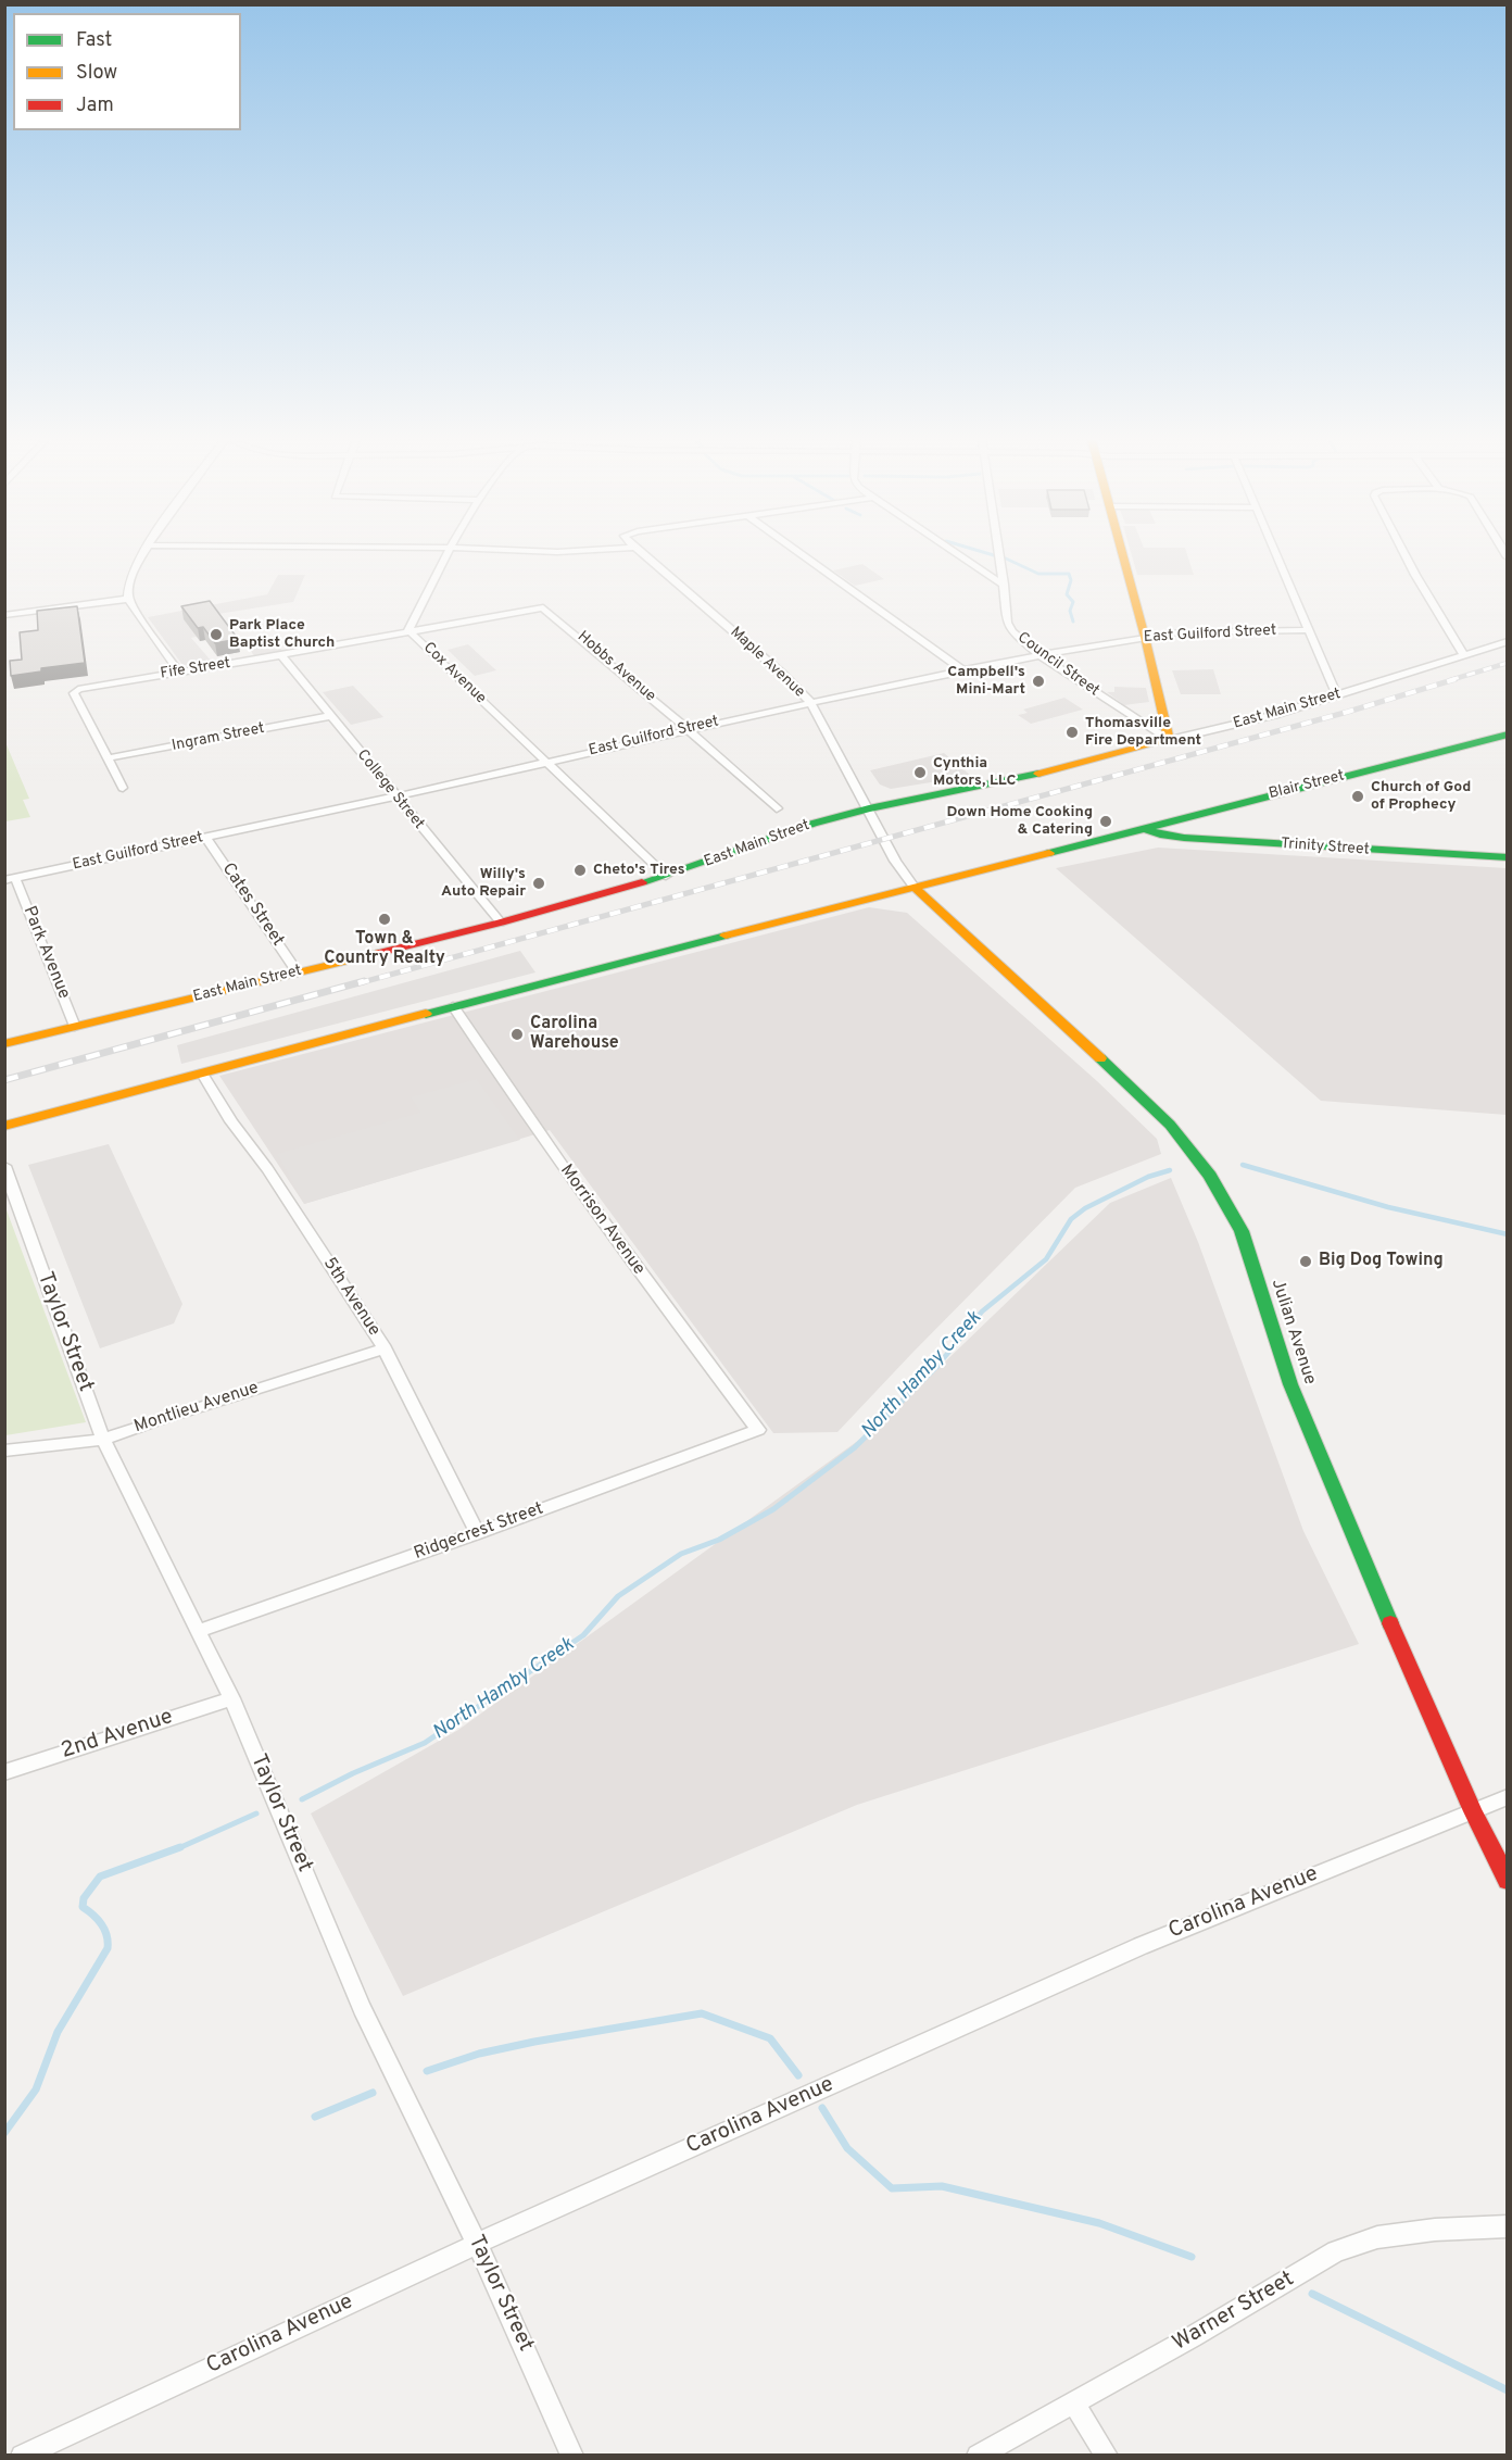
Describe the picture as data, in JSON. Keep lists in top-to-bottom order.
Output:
{
  "streets": {
    "street": [
      "East Guilford Street",
      "Maple Avenue",
      "Council Street",
      "Hobbs Avenue",
      "Fife Street",
      "Cox Avenue",
      "East Main Street",
      "Ingram Street",
      "Blair Street",
      "College Street",
      "Trinity Street",
      "Cates Street",
      "Park Avenue",
      "Morrison Avenue",
      "5th Avenue",
      "Taylor Street",
      "Julian Avenue",
      "Montlieu Avenue",
      "Ridgecrest Street",
      "2nd Avenue",
      "Carolina Avenue",
      "Warner Street"
    ]
  },
  "crossings": [
    ["East Guilford Street", "Maple Avenue"],
    ["East Guilford Street", "Council Street"],
    ["East Guilford Street", "Hobbs Avenue"],
    ["East Guilford Street", "Cox Avenue"],
    ["East Guilford Street", "College Street"],
    ["East Guilford Street", "Cates Street"],
    ["East Guilford Street", "Park Avenue"],
    ["Maple Avenue", "East Main Street"],
    ["Maple Avenue", "Julian Avenue"],
    ["Council Street", "East Main Street"],
    ["Hobbs Avenue", "Fife Street"],
    ["Fife Street", "Cox Avenue"],
    ["Fife Street", "Ingram Street"],
    ["Fife Street", "College Street"],
    ["Cox Avenue", "East Main Street"],
    ["East Main Street", "College Street"],
    ["East Main Street", "Cates Street"],
    ["East Main Street", "Park Avenue"],
    ["Ingram Street", "College Street"],
    ["Blair Street", "Trinity Street"],
    ["Morrison Avenue", "Ridgecrest Street"],
    ["5th Avenue", "Montlieu Avenue"],
    ["5th Avenue", "Ridgecrest Street"],
    ["Taylor Street", "Montlieu Avenue"],
    ["Taylor Street", "Ridgecrest Street"],
    ["Taylor Street", "2nd Avenue"],
    ["Taylor Street", "Carolina Avenue"],
    ["Julian Avenue", "Carolina Avenue"]
  ],
  "water": ["North Hamby Creek"],
  "places": [
    "Park Place Baptist Church",
    "Campbell's Mini-Mart",
    "Thomasville Fire Department",
    "Cynthia Motors, LLC",
    "Church of God of Prophecy",
    "Down Home Cooking & Catering",
    "Cheto's Tires",
    "Willy's Auto Repair",
    "Town & Country Realty",
    "Carolina Warehouse",
    "Big Dog Towing"
  ],
  "legend": ["Fast", "Slow", "Jam"]
}
